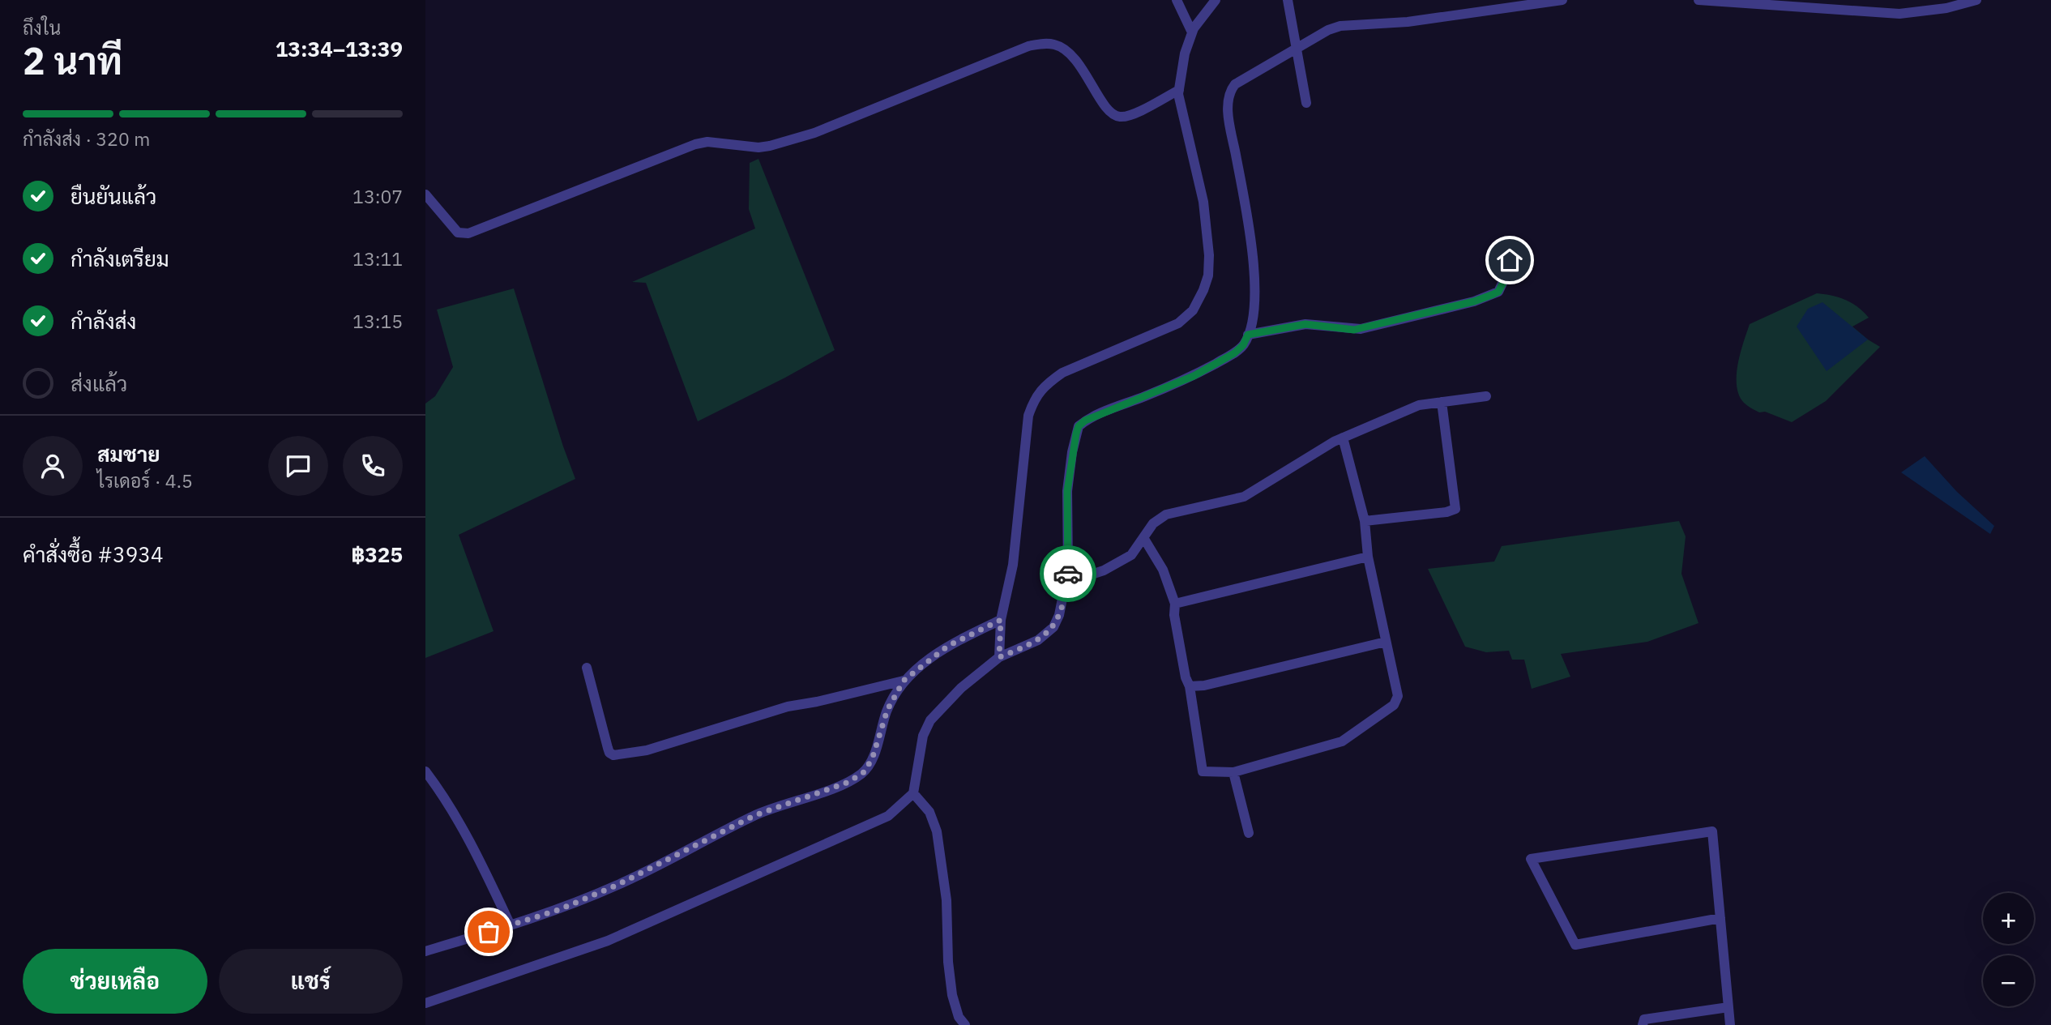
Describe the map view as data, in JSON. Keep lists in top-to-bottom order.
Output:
{
  "page": {
    "heading": ["2 นาที", "ถึงใน", "13:34–13:39"],
    "panel": [
      "สมชาย",
      "ไรเดอร์ · 4.5",
      "คำสั่งซื้อ #3934",
      "฿325"
    ],
    "bar": "กำลังส่ง · 320 m",
    "list": [
      ["ยืนยันแล้ว", "13:07"],
      ["กำลังเตรียม", "13:11"],
      ["กำลังส่ง", "13:15"],
      "ส่งแล้ว"
    ],
    "map_buttons": ["+", "−"],
    "buttons": ["ช่วยเหลือ", "แชร์"]
  }
}
